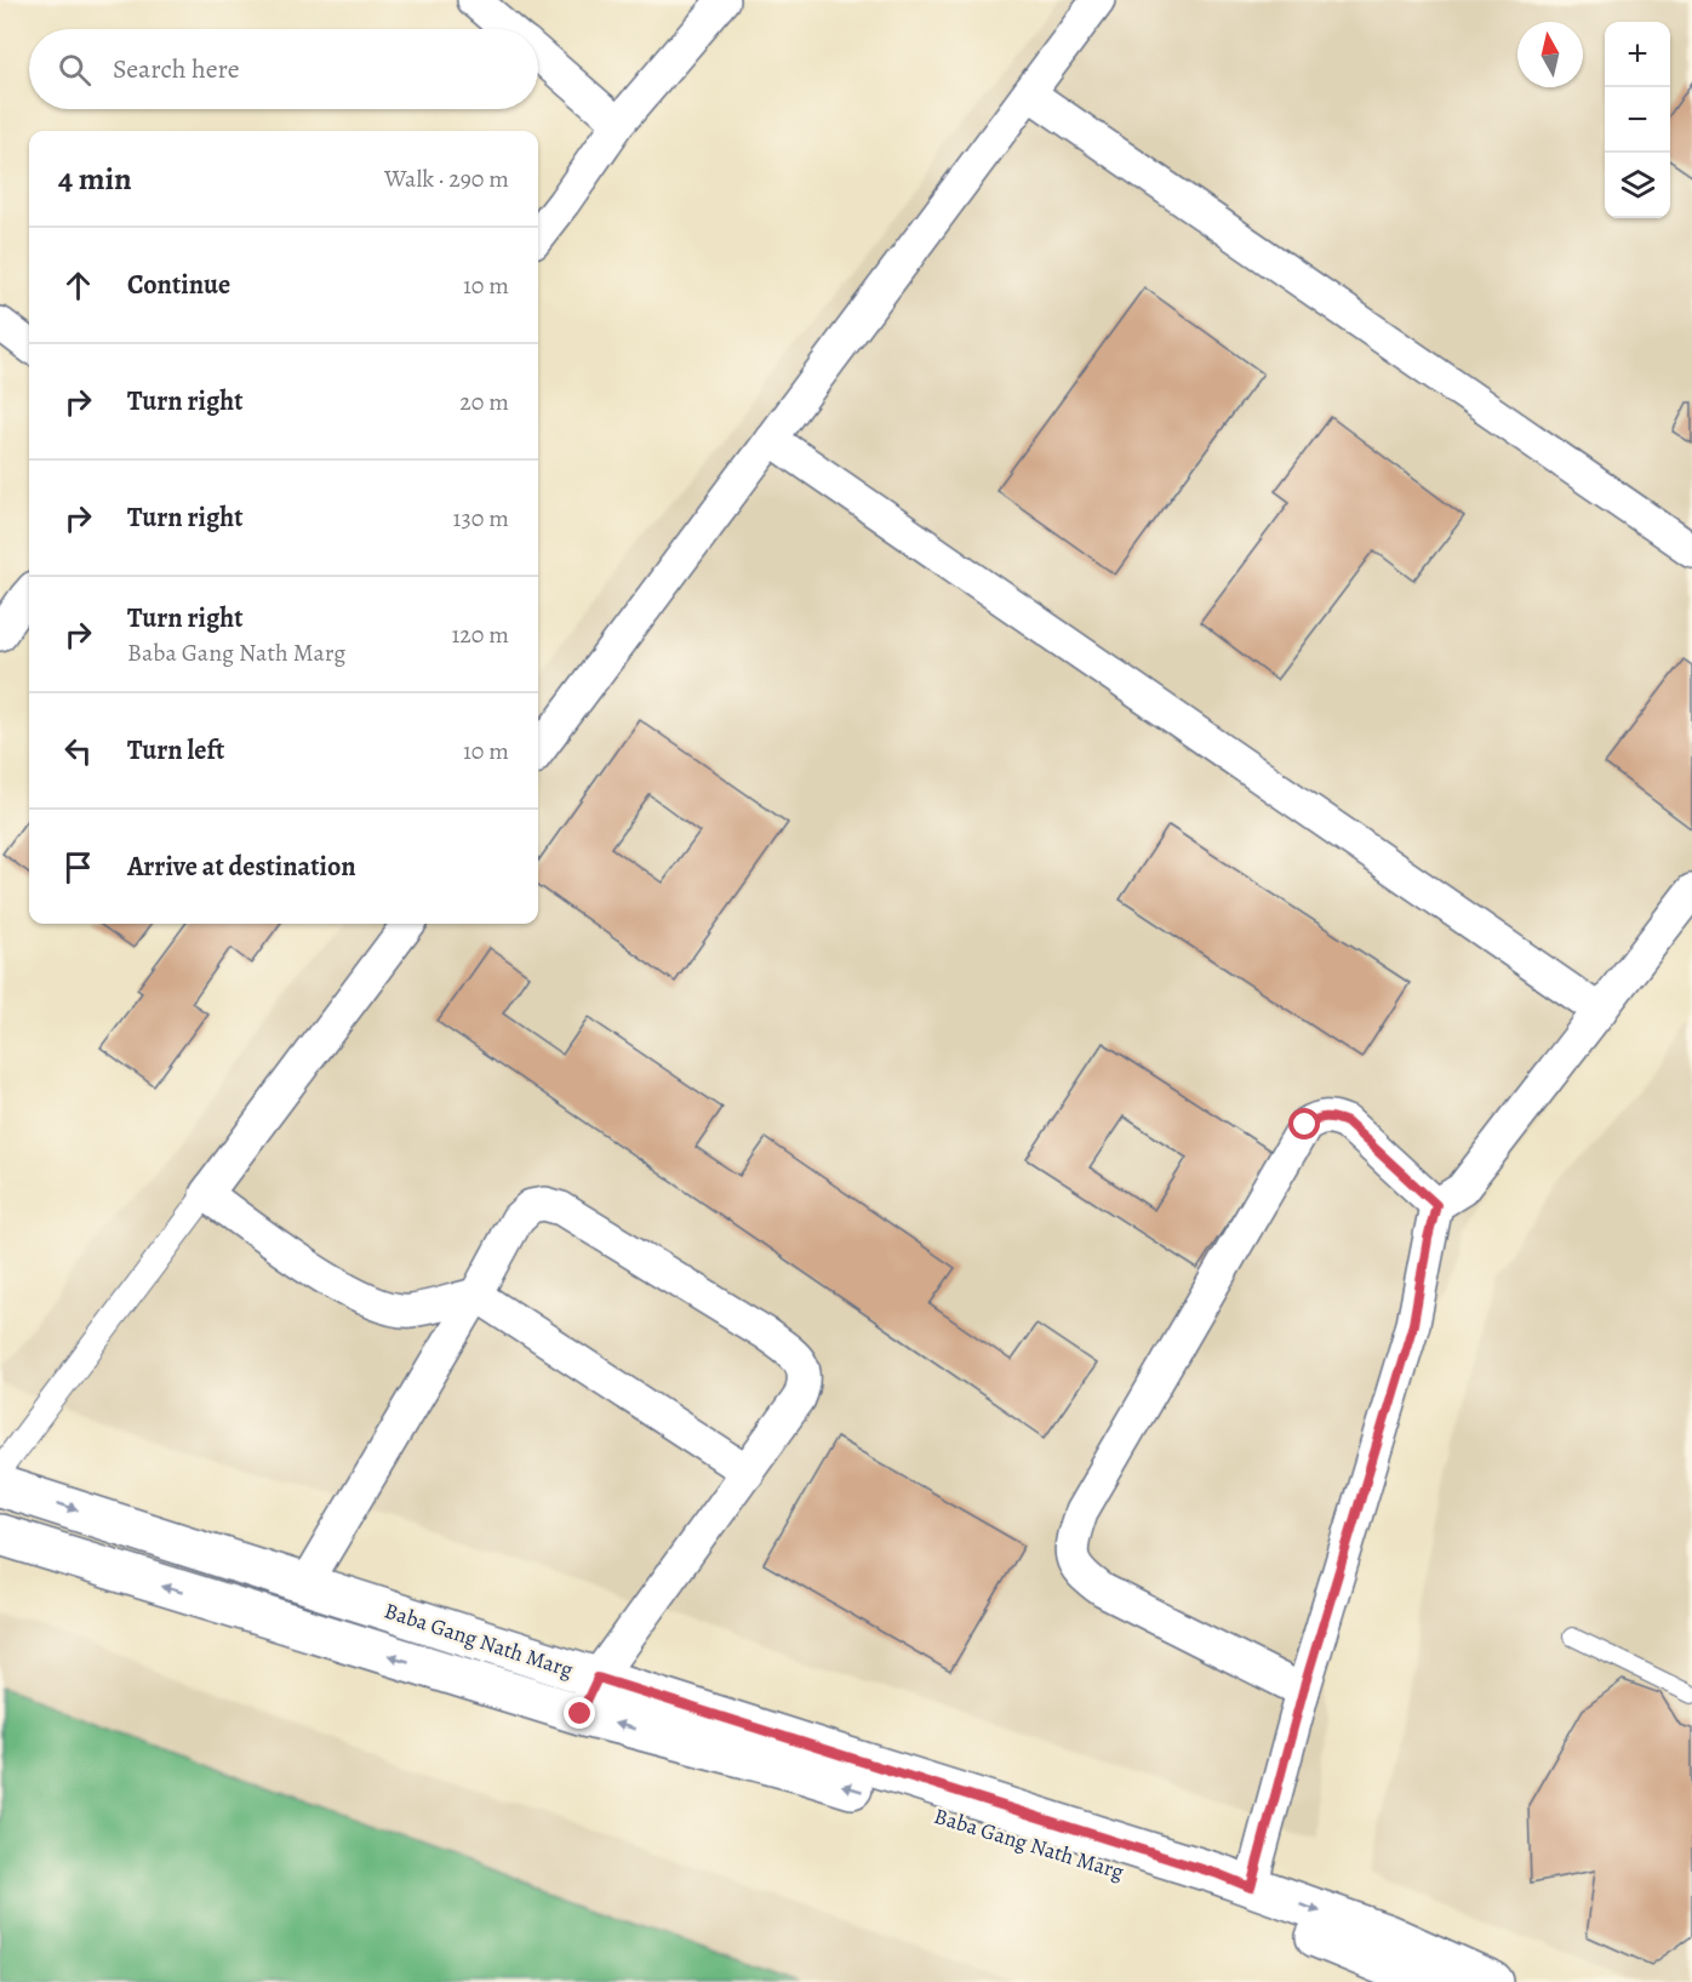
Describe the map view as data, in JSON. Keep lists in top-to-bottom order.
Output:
{
  "streets": {
    "street": ["Baba Gang Nath Marg"]
  },
  "north": "top",
  "page": {
    "map_buttons": ["+", "−"],
    "search": "Search here",
    "heading": ["4 min", "Walk · 290 m"],
    "list": [
      ["Continue", "10 m"],
      ["Turn right", "20 m"],
      ["Turn right", "130 m"],
      ["Turn right", "Baba Gang Nath Marg", "120 m"],
      ["Turn left", "10 m"],
      "Arrive at destination"
    ]
  }
}
